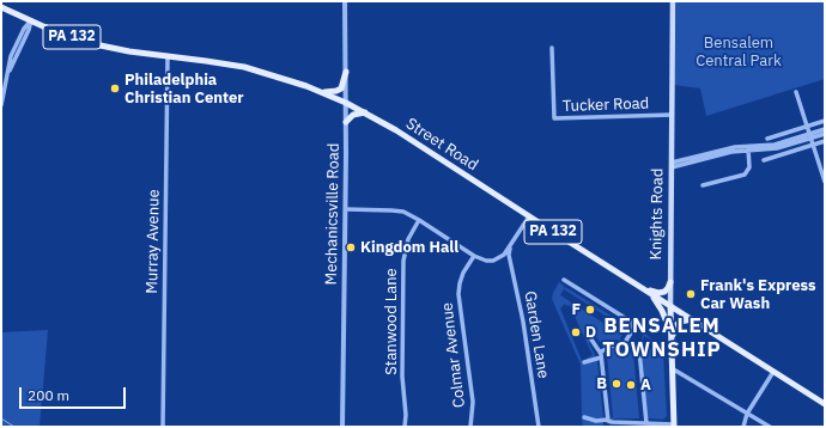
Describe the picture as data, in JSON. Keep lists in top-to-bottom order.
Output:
{
  "streets": {
    "main road": ["PA 132", "Street Road", "Knights Road"],
    "street": [
      "Tucker Road",
      "Mechanicsville Road",
      "Murray Avenue",
      "Stanwood Lane",
      "Garden Lane",
      "Colmar Avenue"
    ]
  },
  "crossings": [
    ["Tucker Road", "Knights Road"],
    ["Street Road", "Mechanicsville Road"],
    ["Street Road", "Knights Road"],
    ["Street Road", "Murray Avenue"]
  ],
  "districts": ["BENSALEM TOWNSHIP"],
  "parks": ["Bensalem Central Park"],
  "places": [
    "Philadelphia Christian Center",
    "Kingdom Hall",
    "Frank's Express Car Wash",
    "F",
    "D",
    "B",
    "A"
  ],
  "scale_bar": "200 m"
}
